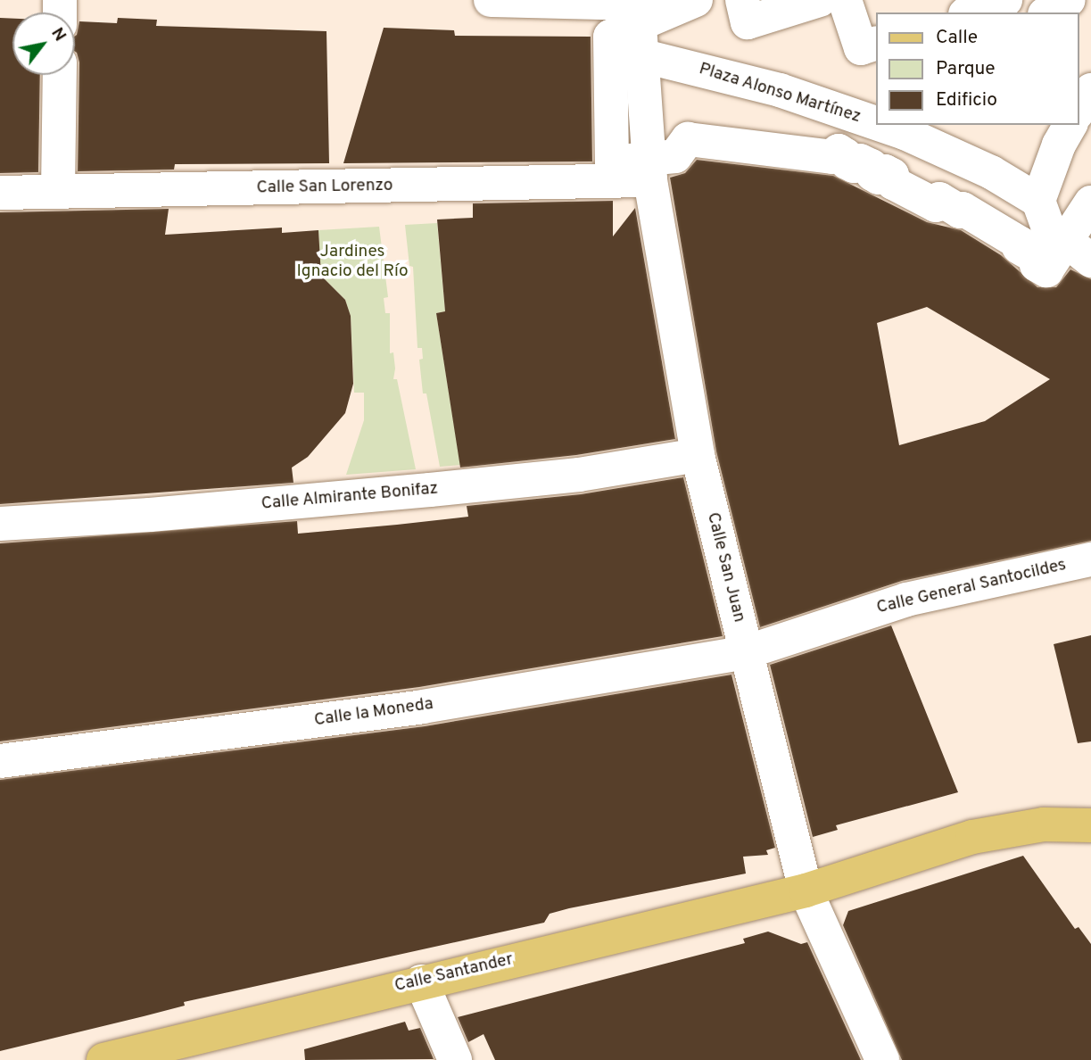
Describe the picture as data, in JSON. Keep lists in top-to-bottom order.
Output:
{
  "streets": {
    "main road": ["Calle Santander"],
    "street": [
      "Plaza Alonso Martínez",
      "Calle San Lorenzo",
      "Calle Almirante Bonifaz",
      "Calle San Juan",
      "Calle General Santocildes",
      "Calle la Moneda"
    ]
  },
  "crossings": [
    ["Plaza Alonso Martínez", "Calle San Juan"],
    ["Calle San Lorenzo", "Calle San Juan"],
    ["Calle Almirante Bonifaz", "Calle San Juan"],
    ["Calle San Juan", "Calle General Santocildes"],
    ["Calle San Juan", "Calle la Moneda"],
    ["Calle San Juan", "Calle Santander"],
    ["Calle General Santocildes", "Calle la Moneda"]
  ],
  "parks": ["Jardines Ignacio del Río"],
  "legend": ["Calle", "Parque", "Edificio"],
  "north": "top right"
}
